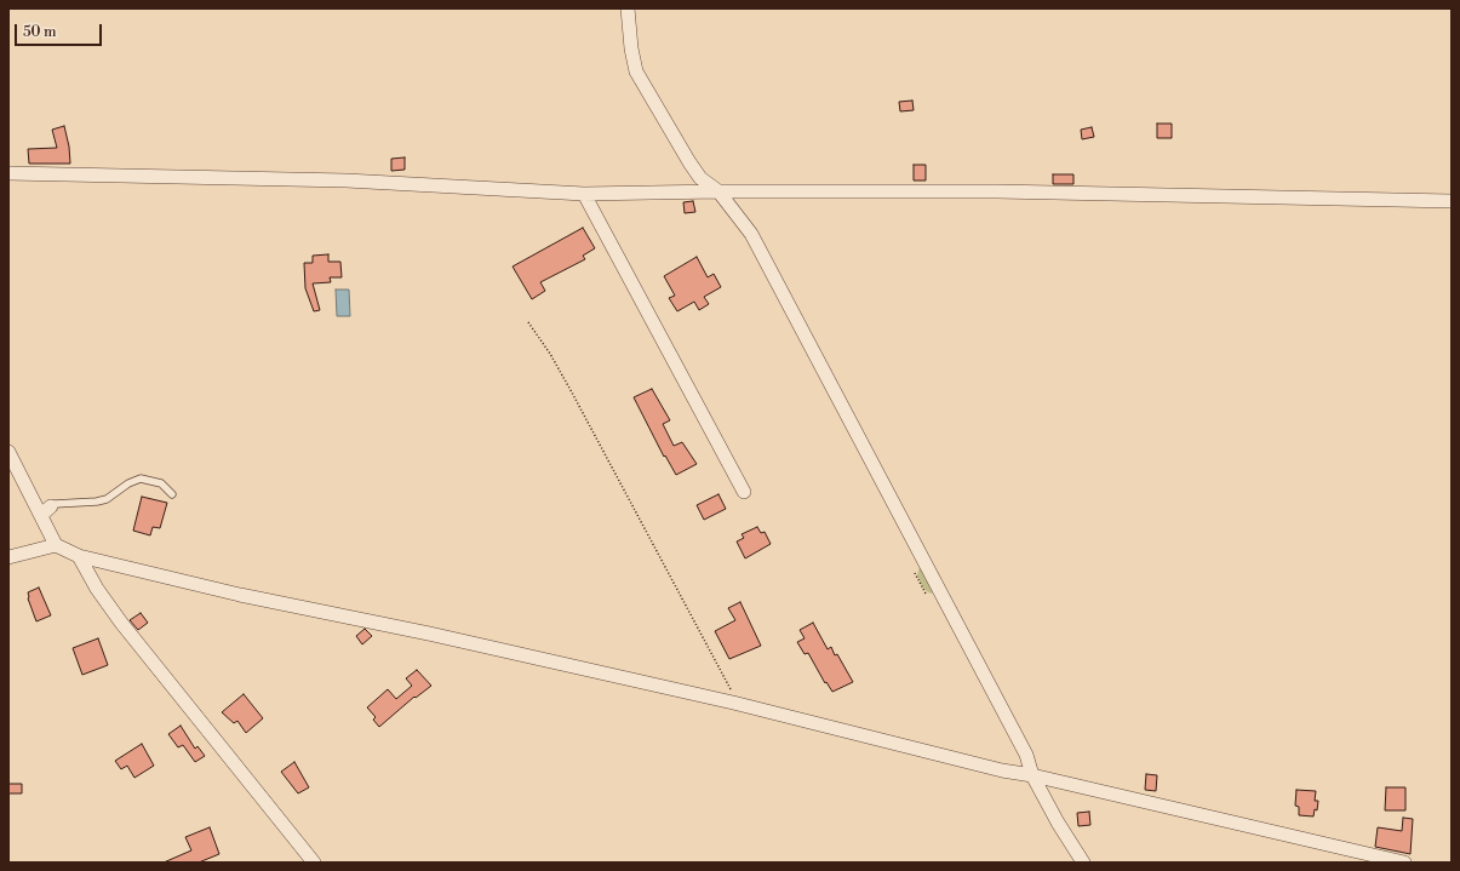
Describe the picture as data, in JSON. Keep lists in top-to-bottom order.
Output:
{
  "scale_bar": "50 m"
}
